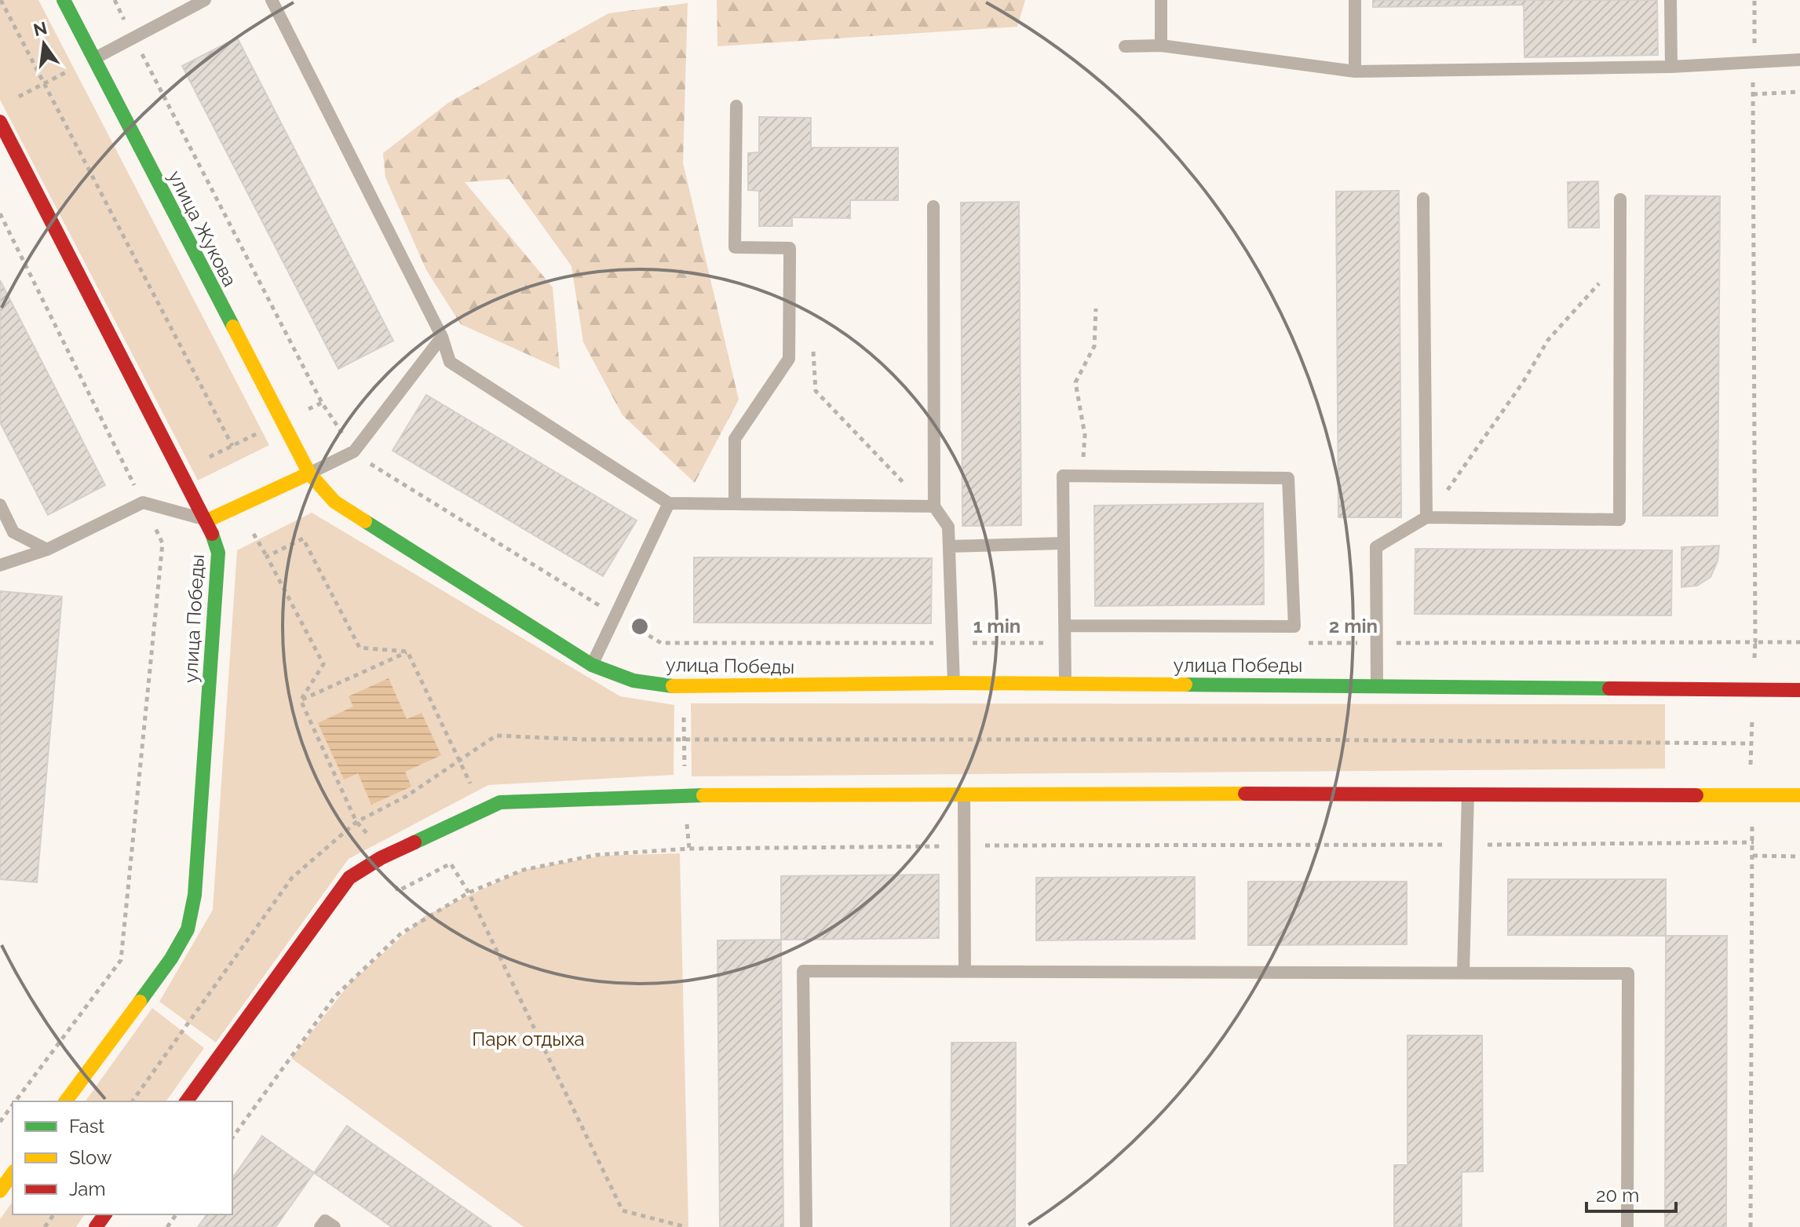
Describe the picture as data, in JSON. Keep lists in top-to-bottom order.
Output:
{
  "streets": {
    "street": ["улица Жукова", "улица Победы"]
  },
  "crossings": [
    ["улица Жукова", "улица Победы"]
  ],
  "parks": ["Парк отдыха"],
  "legend": ["Fast", "Slow", "Jam"],
  "scale_bar": "20 m",
  "north": "top",
  "rings": ["1 min", "2 min"]
}
